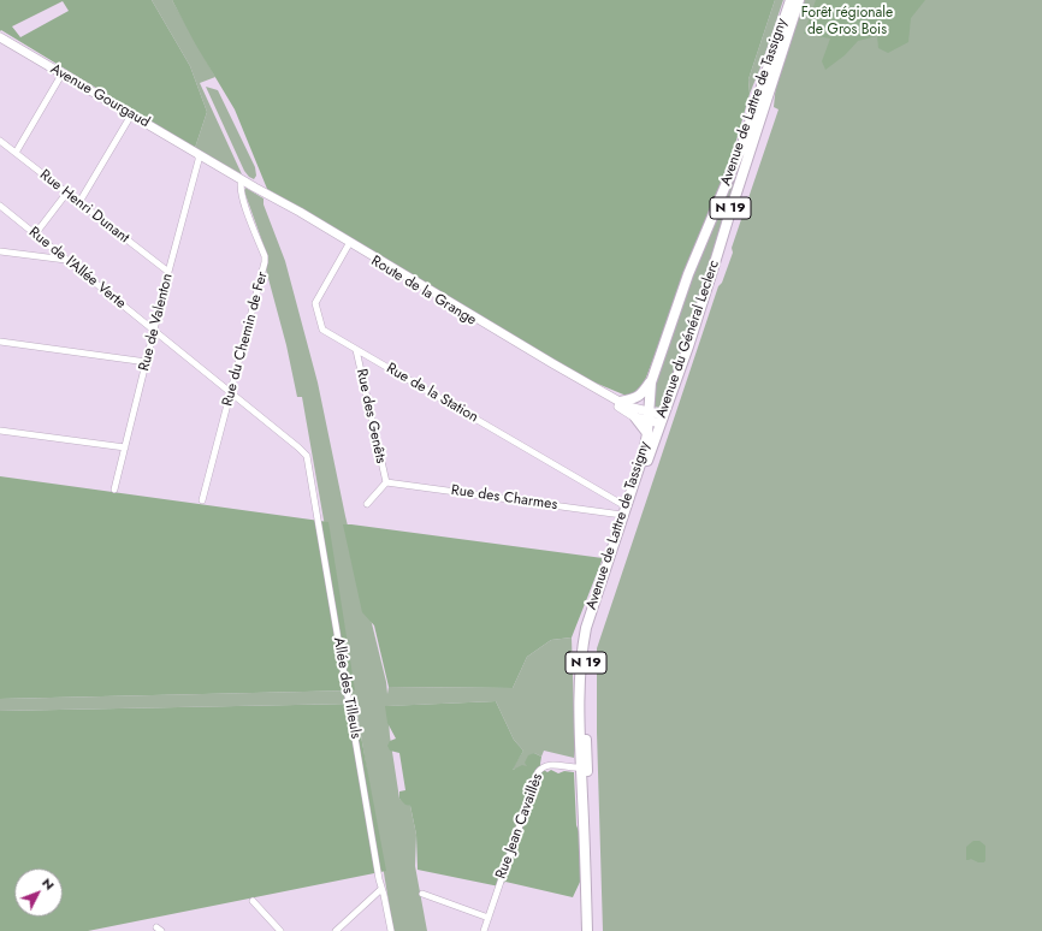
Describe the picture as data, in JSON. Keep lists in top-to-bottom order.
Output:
{
  "streets": {
    "main road": [
      "Avenue Gourgaud",
      "Avenue de Lattre de Tassigny",
      "N 19",
      "Route de la Grange",
      "Avenue du Général Leclerc"
    ],
    "street": [
      "Rue Henri Dunant",
      "Rue de l'Allée Verte",
      "Rue de Valenton",
      "Rue du Chemin de Fer",
      "Rue de la Station",
      "Rue des Genêts",
      "Rue des Charmes",
      "Allée des Tilleuls",
      "Rue Jean Cavaillès"
    ]
  },
  "crossings": [
    ["Avenue Gourgaud", "Route de la Grange"],
    ["Avenue Gourgaud", "Rue de Valenton"],
    ["Avenue de Lattre de Tassigny", "N 19"],
    ["Avenue de Lattre de Tassigny", "Route de la Grange"],
    ["Avenue de Lattre de Tassigny", "Avenue du Général Leclerc"],
    ["Avenue de Lattre de Tassigny", "Rue de la Station"],
    ["Avenue de Lattre de Tassigny", "Rue des Charmes"],
    ["Avenue de Lattre de Tassigny", "Rue Jean Cavaillès"],
    ["Rue Henri Dunant", "Rue de Valenton"],
    ["N 19", "Avenue du Général Leclerc"],
    ["N 19", "Rue Jean Cavaillès"],
    ["Rue de l'Allée Verte", "Rue de Valenton"],
    ["Rue de l'Allée Verte", "Rue du Chemin de Fer"],
    ["Rue de l'Allée Verte", "Allée des Tilleuls"],
    ["Route de la Grange", "Rue de Valenton"],
    ["Route de la Grange", "Rue du Chemin de Fer"],
    ["Route de la Grange", "Rue de la Station"],
    ["Avenue du Général Leclerc", "Rue Jean Cavaillès"],
    ["Rue de la Station", "Rue des Genêts"],
    ["Rue de la Station", "Rue des Charmes"],
    ["Rue des Genêts", "Rue des Charmes"]
  ],
  "parks": ["Forêt régionale de Gros Bois"],
  "north": "top right"
}
